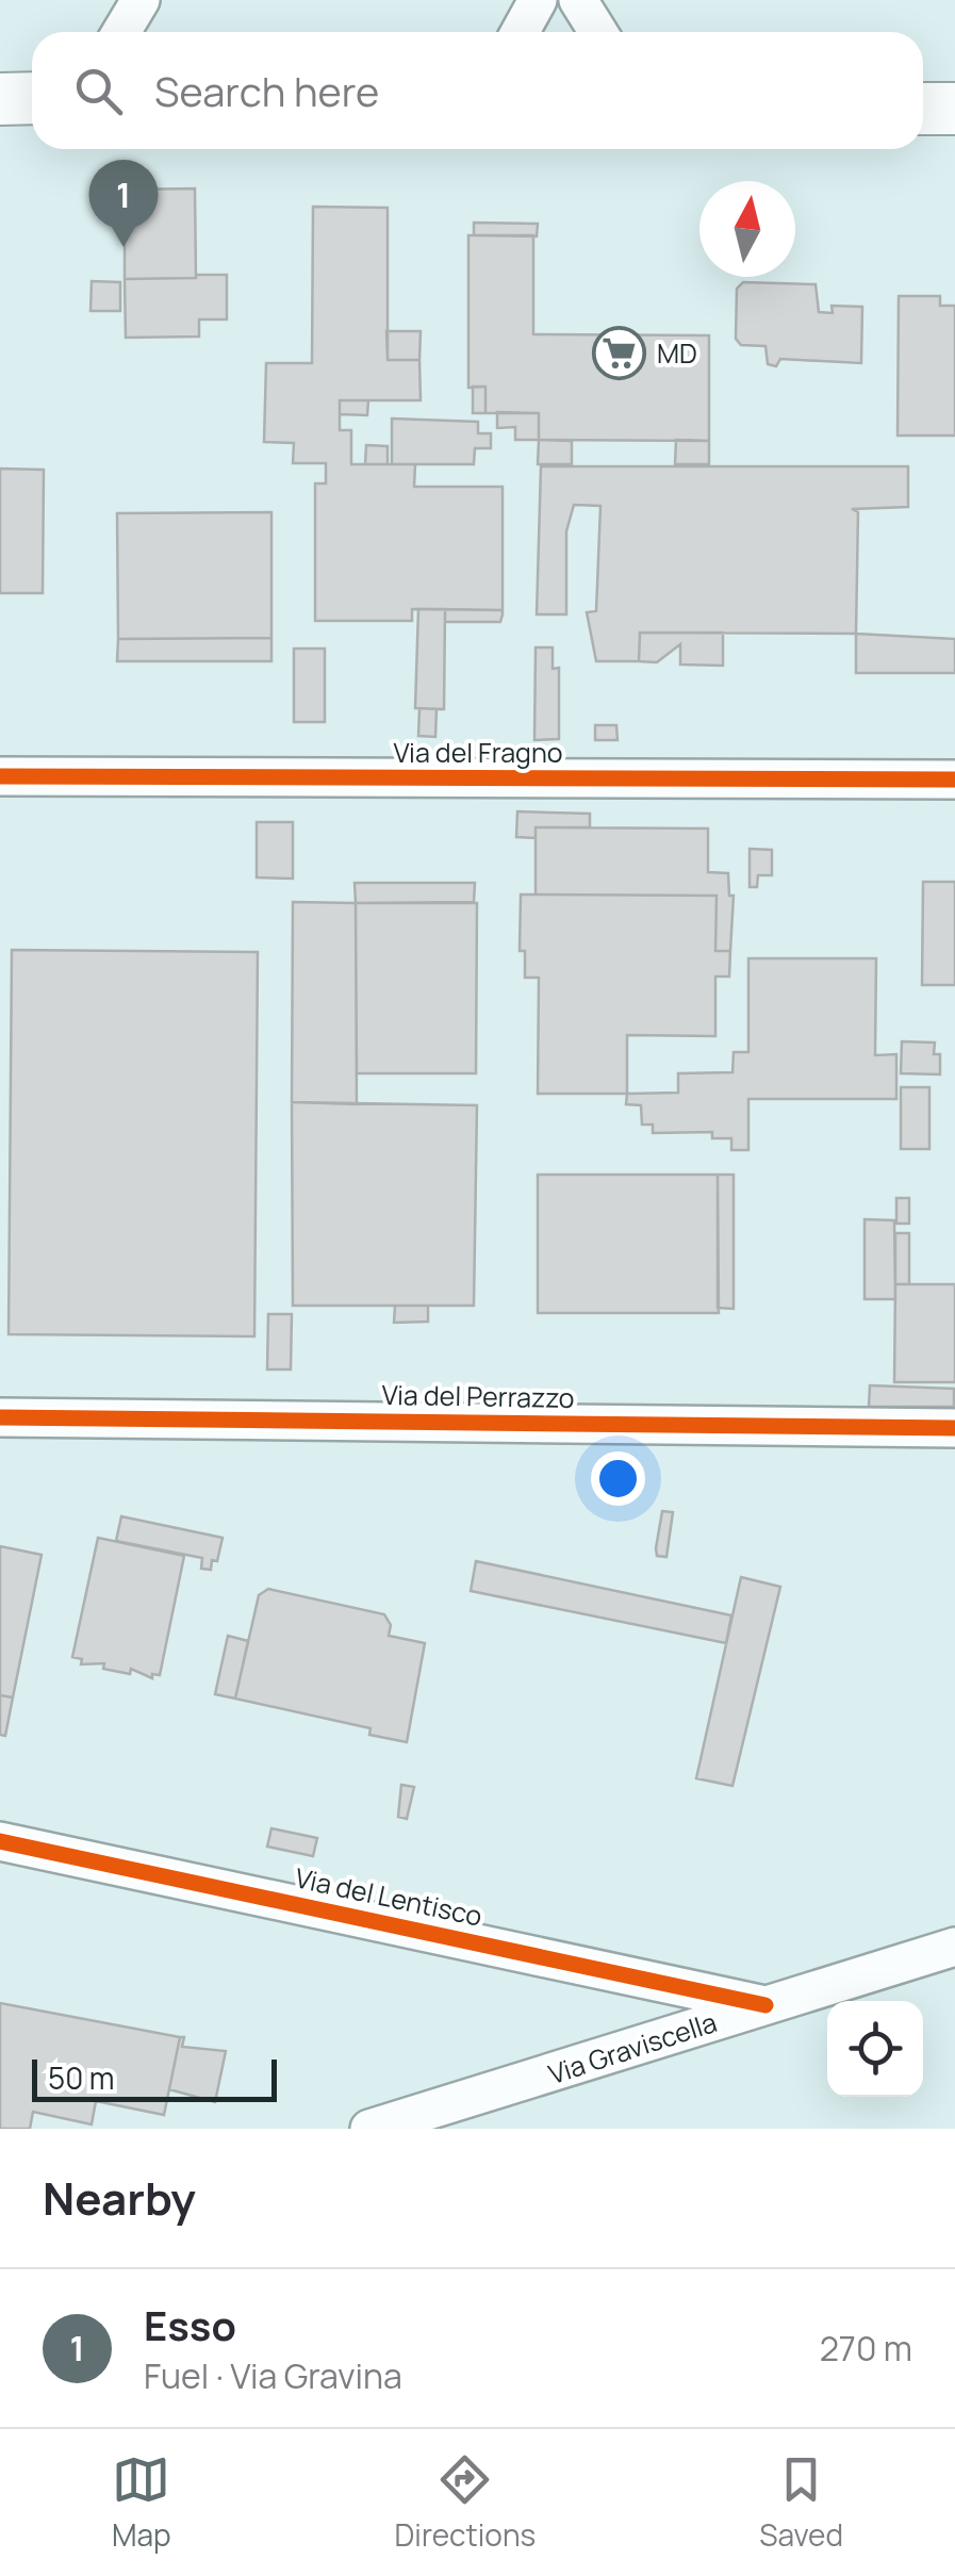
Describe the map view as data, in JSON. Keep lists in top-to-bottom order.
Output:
{
  "streets": {
    "street": [
      "Via del Fragno",
      "Via del Perrazzo",
      "Via del Lentisco",
      "Via Graviscella"
    ]
  },
  "crossings": [
    ["Via del Lentisco", "Via Graviscella"]
  ],
  "places": {
    "supermarket": ["MD"]
  },
  "scale_bar": "50 m",
  "north": "top",
  "page": {
    "search": "Search here",
    "pins": "1",
    "scale": "50 m",
    "heading": "Nearby",
    "list": [
      {
        "mark": "1",
        "name": "Esso",
        "note": "Fuel · Via Gravina",
        "value": "270 m"
      }
    ],
    "nav": ["Map", "Directions", "Saved"]
  }
}
